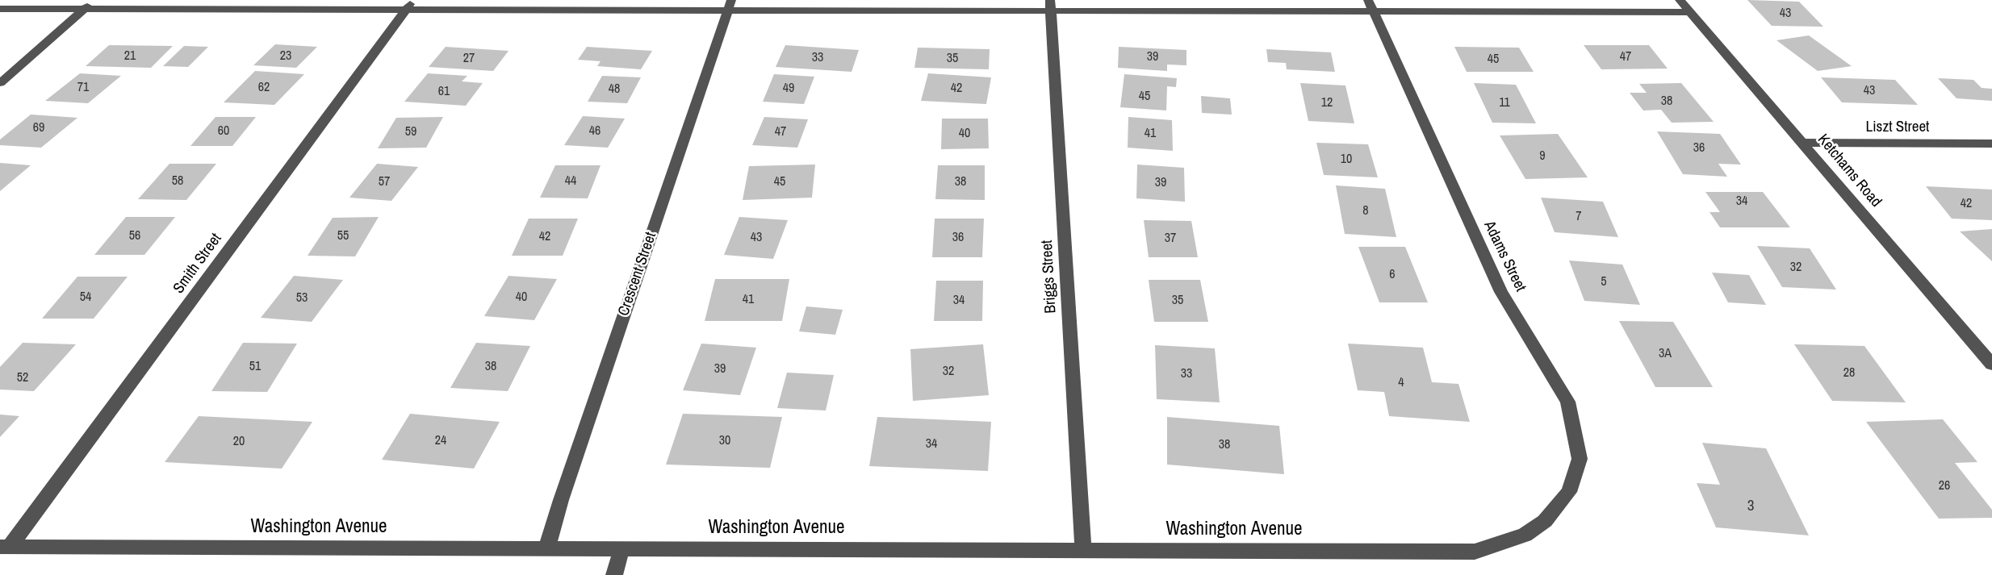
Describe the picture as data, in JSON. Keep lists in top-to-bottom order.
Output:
{
  "streets": {
    "street": [
      "Liszt Street",
      "Ketchams Road",
      "Adams Street",
      "Smith Street",
      "Crescent Street",
      "Briggs Street",
      "Washington Avenue"
    ]
  },
  "crossings": [
    ["Liszt Street", "Ketchams Road"],
    ["Adams Street", "Washington Avenue"],
    ["Smith Street", "Washington Avenue"],
    ["Crescent Street", "Washington Avenue"],
    ["Briggs Street", "Washington Avenue"]
  ],
  "house_numbers": [
    "43",
    "21",
    "23",
    "39",
    "47",
    "33",
    "27",
    "35",
    "45",
    "71",
    "62",
    "49",
    "42",
    "48",
    "43",
    "61",
    "45",
    "38",
    "12",
    "11",
    "69",
    "60",
    "46",
    "59",
    "47",
    "40",
    "41",
    "36",
    "9",
    "10",
    "58",
    "44",
    "57",
    "45",
    "38",
    "39",
    "34",
    "42",
    "8",
    "7",
    "56",
    "55",
    "42",
    "43",
    "36",
    "37",
    "32",
    "6",
    "5",
    "54",
    "40",
    "53",
    "41",
    "34",
    "35",
    "3A",
    "51",
    "38",
    "39",
    "32",
    "28",
    "33",
    "52",
    "4",
    "24",
    "30",
    "20",
    "34",
    "38",
    "26",
    "3"
  ]
}
